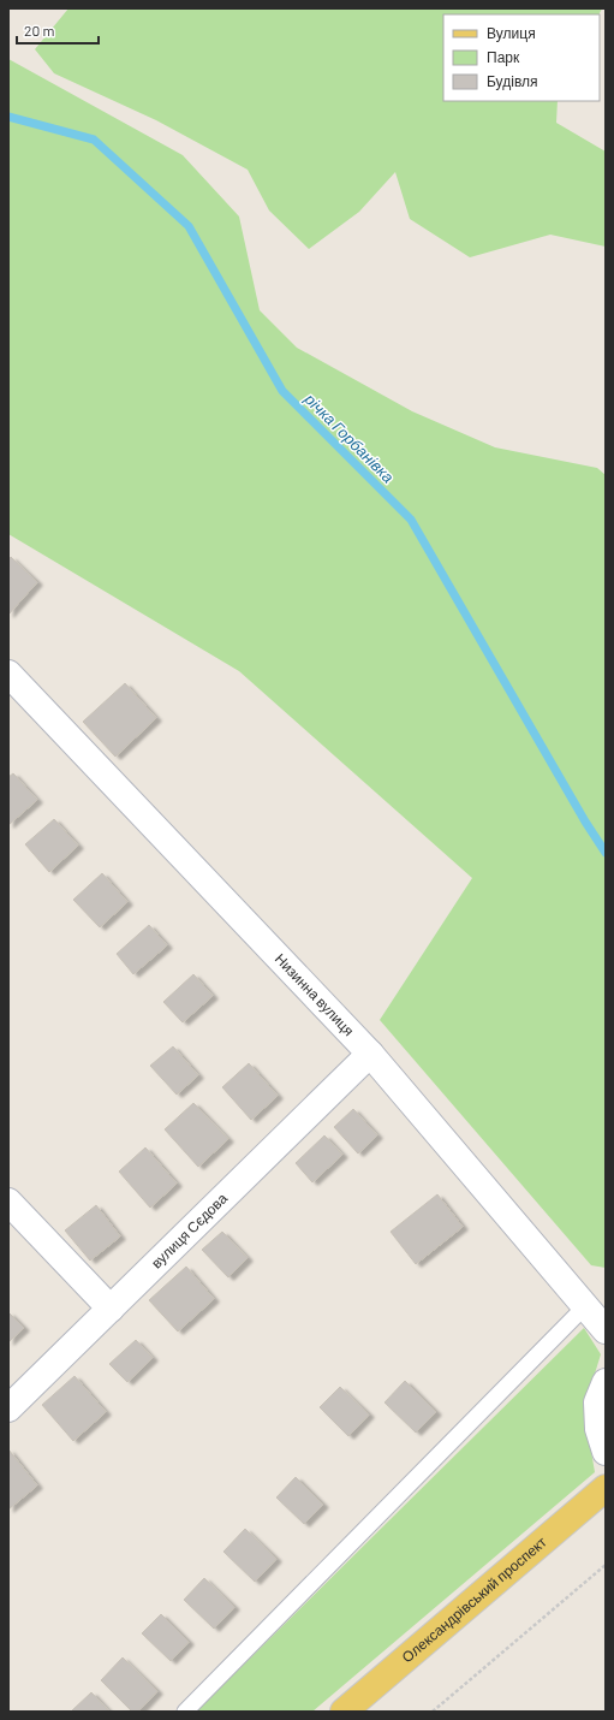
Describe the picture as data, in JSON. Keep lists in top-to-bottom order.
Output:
{
  "streets": {
    "main road": ["Олександрівський проспект"],
    "street": ["Низинна вулиця", "вулиця Сєдова"]
  },
  "crossings": [
    ["Низинна вулиця", "вулиця Сєдова"]
  ],
  "water": ["річка Горбанівка"],
  "legend": ["Вулиця", "Парк", "Будівля"],
  "scale_bar": "20 m"
}
